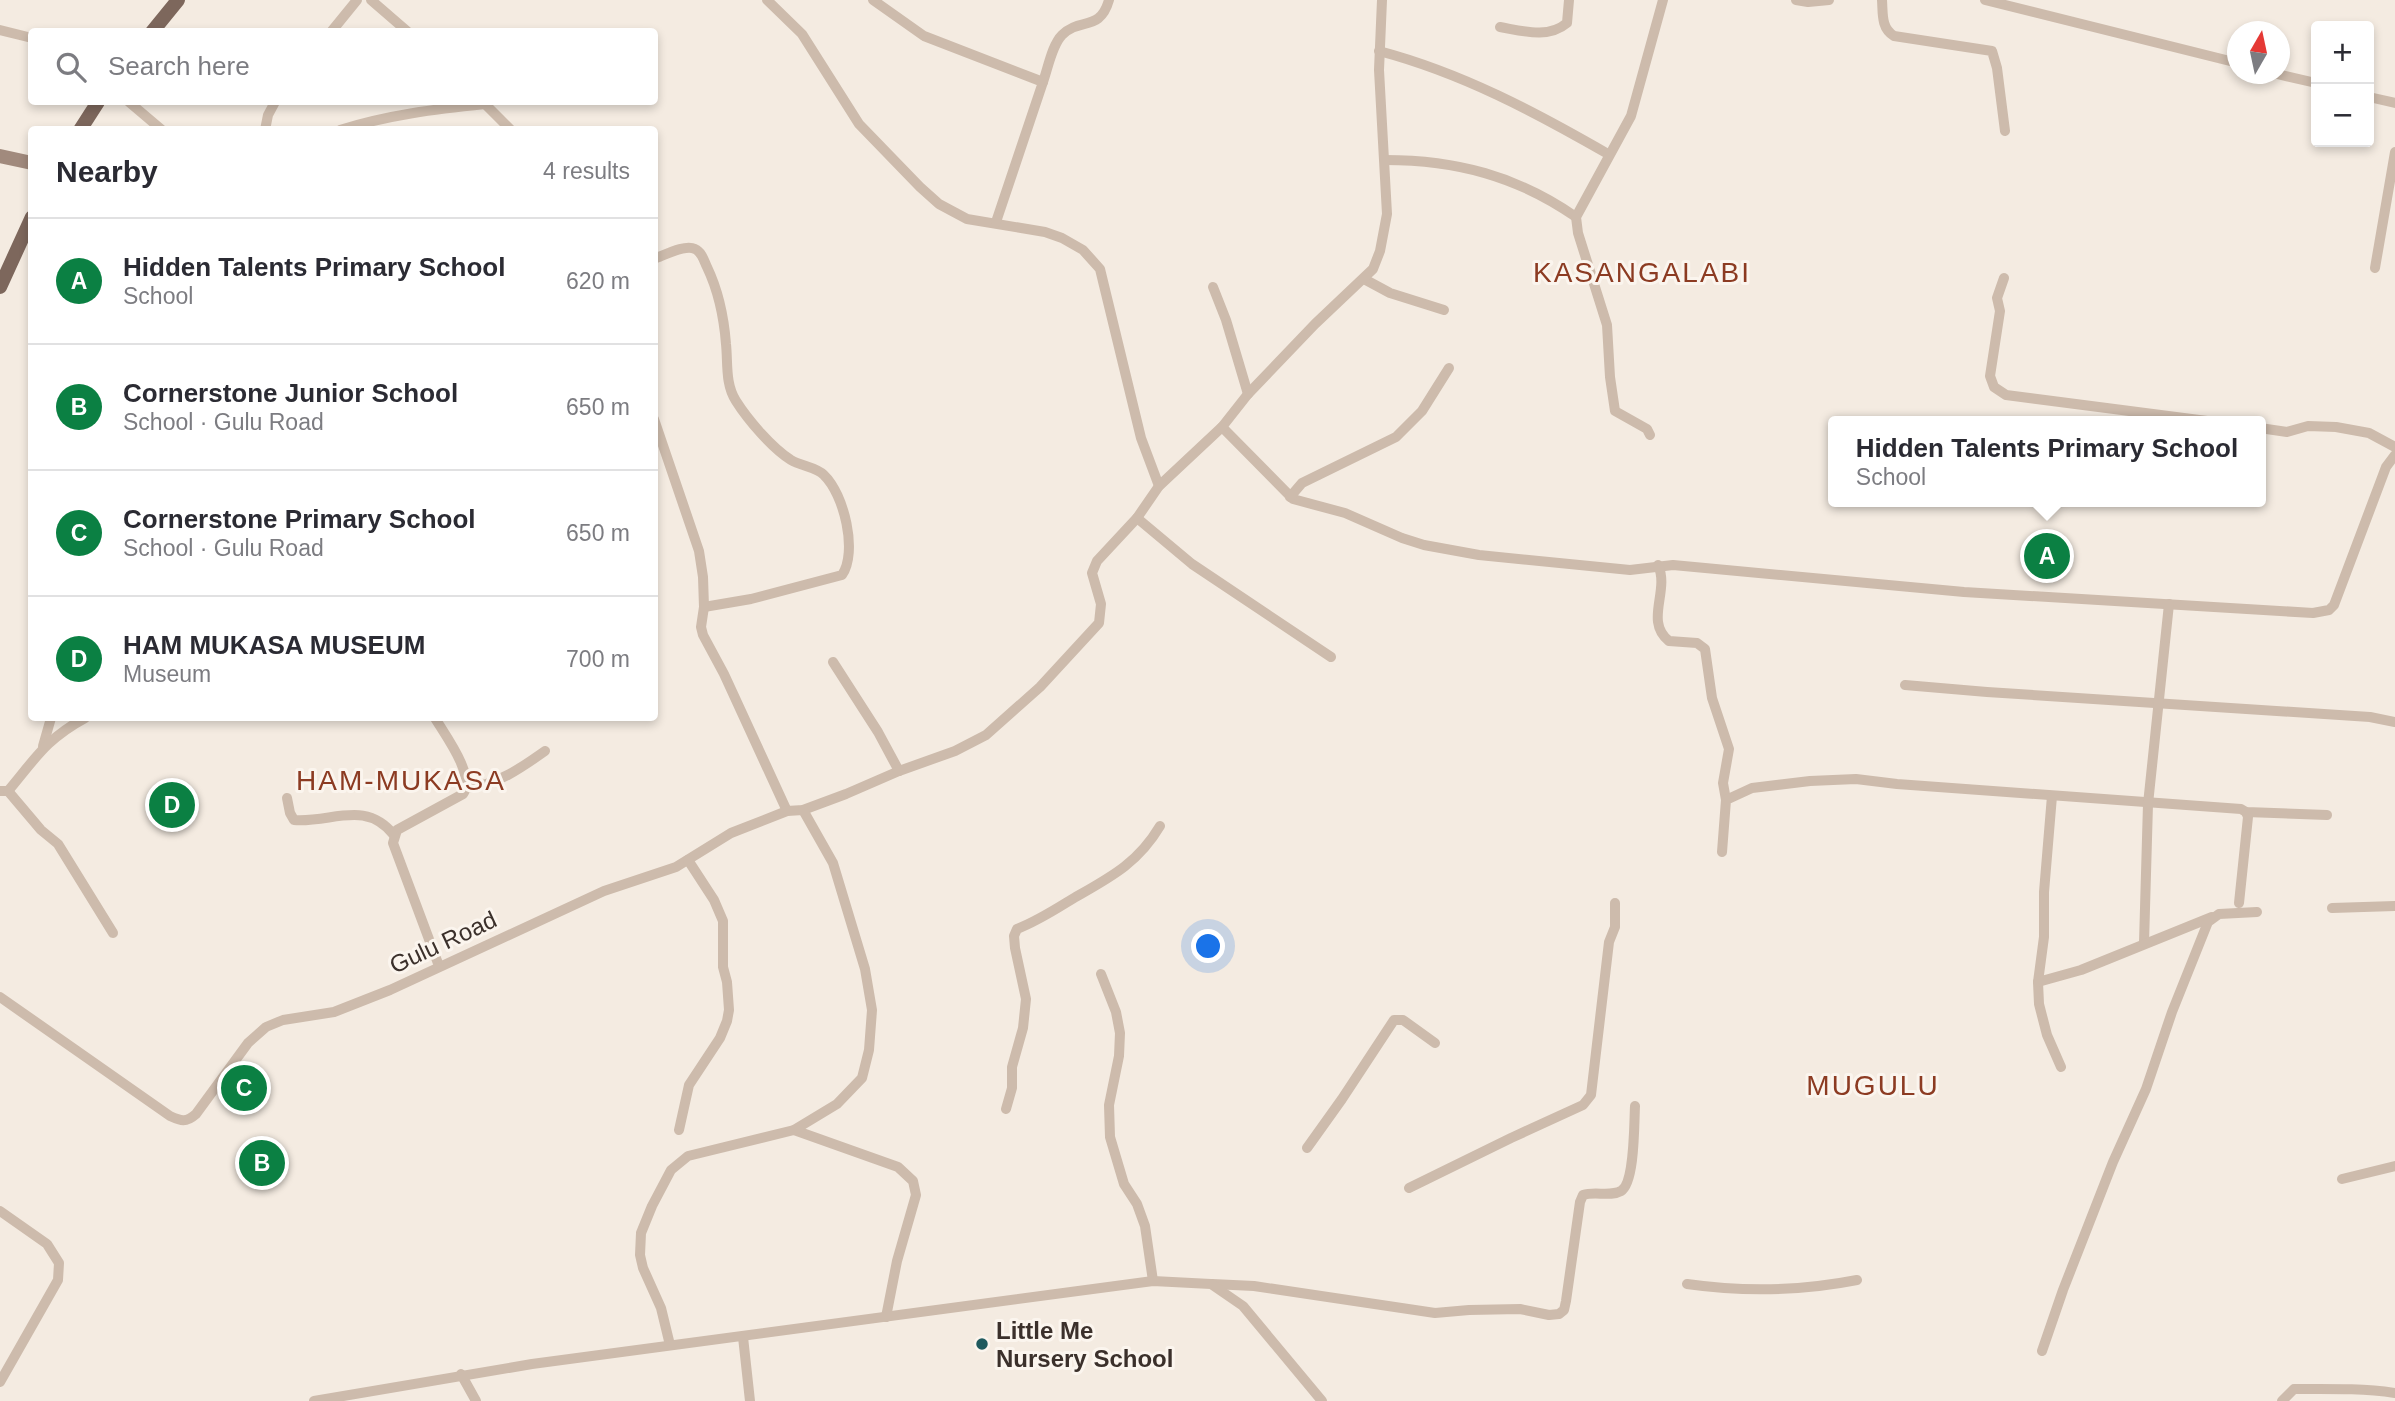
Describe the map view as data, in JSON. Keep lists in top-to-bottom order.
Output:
{
  "streets": {
    "street": ["Gulu Road"]
  },
  "districts": ["KASANGALABI", "HAM-MUKASA", "MUGULU"],
  "places": ["Little Me Nursery School"],
  "north": "top",
  "page": {
    "map_buttons": ["+", "−"],
    "search": "Search here",
    "heading": ["Nearby", "4 results"],
    "list": [
      {
        "mark": "A",
        "name": "Hidden Talents Primary School",
        "note": "School",
        "value": "620 m"
      },
      {
        "mark": "B",
        "name": "Cornerstone Junior School",
        "note": "School · Gulu Road",
        "value": "650 m"
      },
      {
        "mark": "C",
        "name": "Cornerstone Primary School",
        "note": "School · Gulu Road",
        "value": "650 m"
      },
      {
        "mark": "D",
        "name": "HAM MUKASA MUSEUM",
        "note": "Museum",
        "value": "700 m"
      }
    ],
    "popup": ["Hidden Talents Primary School", "School"],
    "pins": [
      "A",
      "D",
      "C",
      "B"
    ]
  }
}
